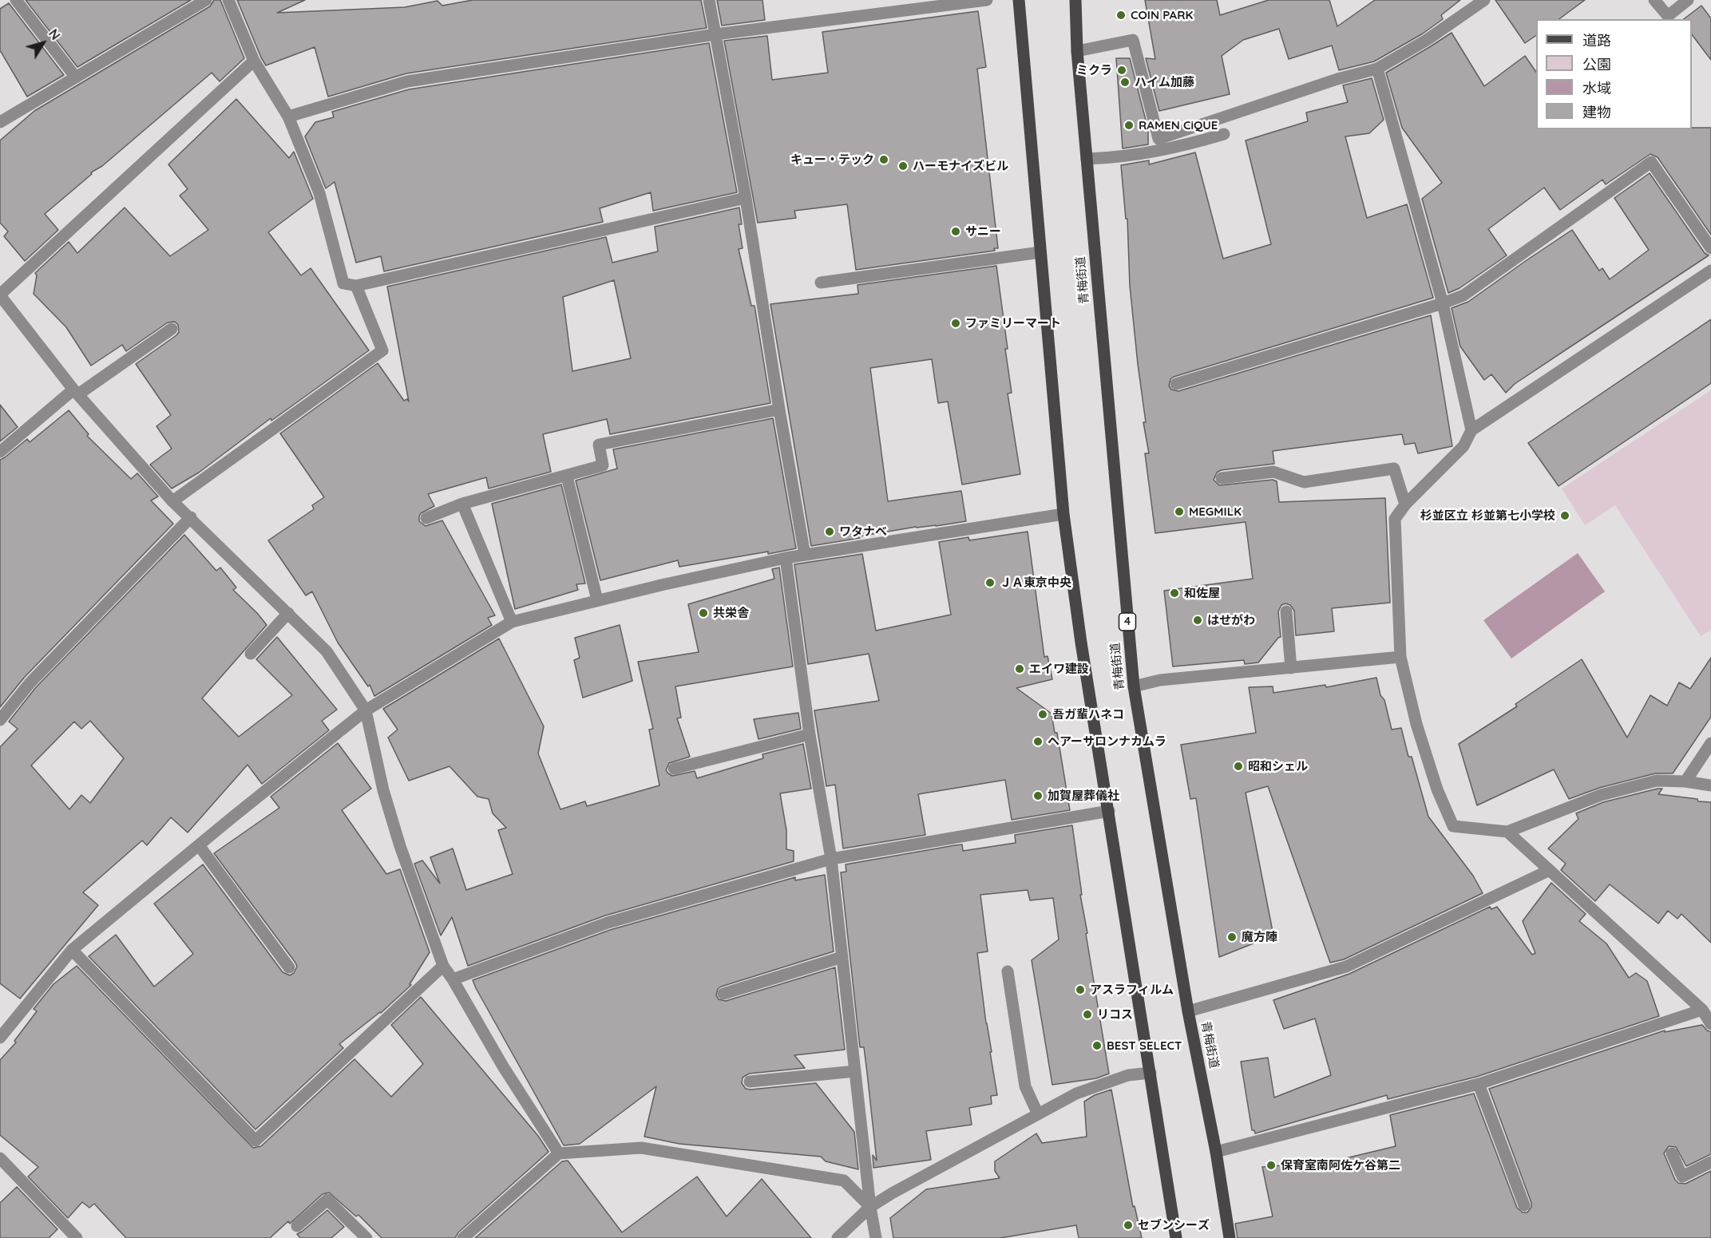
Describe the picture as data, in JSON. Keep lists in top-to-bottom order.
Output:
{
  "streets": {
    "main road": ["青梅街道", "4"]
  },
  "places": [
    "COIN PARK",
    "ミクラ",
    "ハイム加藤",
    "RAMEN CiQUE",
    "キュー・テック",
    "ハーモナイズビル",
    "サニー",
    "ファミリーマート",
    "MEGMILK",
    "杉並区立 杉並第七小学校",
    "ワタナベ",
    "ＪＡ東京中央",
    "和佐屋",
    "共栄舎",
    "はせがわ",
    "エイワ建設",
    "吾ガ輩ハネコ",
    "ヘアーサロンナカムラ",
    "昭和シェル",
    "加賀屋葬儀社",
    "魔方陣",
    "アスラフィルム",
    "リコス",
    "BEST SELECT",
    "保育室南阿佐ケ谷第二",
    "セブンシーズ"
  ],
  "legend": [
    "道路",
    "公園",
    "水域",
    "建物"
  ],
  "north": "top right"
}
